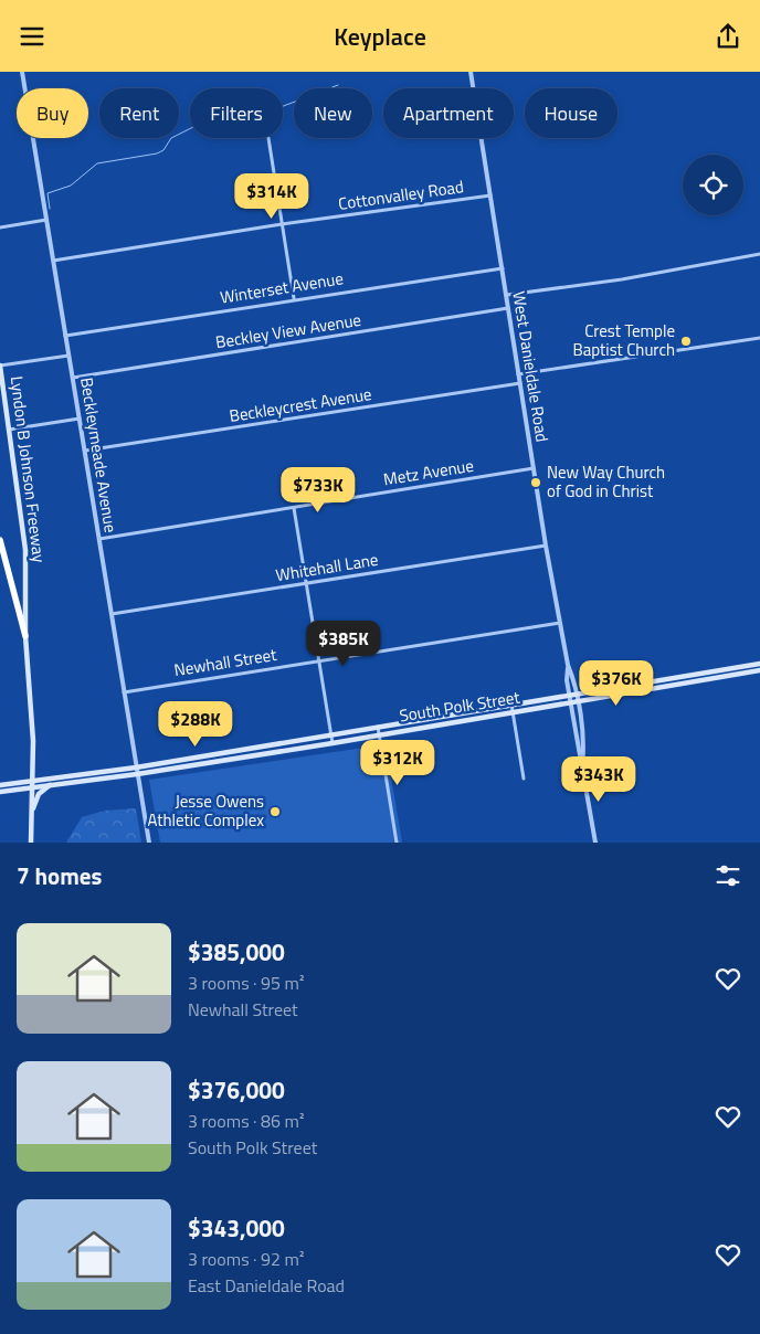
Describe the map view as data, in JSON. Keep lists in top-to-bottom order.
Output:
{
  "streets": {
    "main road": ["Lyndon B Johnson Freeway", "South Polk Street"],
    "street": [
      "Cottonvalley Road",
      "Winterset Avenue",
      "Beckley View Avenue",
      "West Danieldale Road",
      "Beckleycrest Avenue",
      "Beckleymeade Avenue",
      "Metz Avenue",
      "Whitehall Lane",
      "Newhall Street"
    ]
  },
  "crossings": [
    ["Cottonvalley Road", "West Danieldale Road"],
    ["Cottonvalley Road", "Beckleymeade Avenue"],
    ["Winterset Avenue", "West Danieldale Road"],
    ["Winterset Avenue", "Beckleymeade Avenue"],
    ["Beckley View Avenue", "West Danieldale Road"],
    ["Beckley View Avenue", "Beckleymeade Avenue"],
    ["West Danieldale Road", "Beckleycrest Avenue"],
    ["West Danieldale Road", "Metz Avenue"],
    ["West Danieldale Road", "Whitehall Lane"],
    ["West Danieldale Road", "Newhall Street"],
    ["West Danieldale Road", "South Polk Street"],
    ["Beckleycrest Avenue", "Beckleymeade Avenue"],
    ["Beckleymeade Avenue", "Metz Avenue"],
    ["Beckleymeade Avenue", "Whitehall Lane"],
    ["Beckleymeade Avenue", "Newhall Street"],
    ["Beckleymeade Avenue", "South Polk Street"],
    ["Lyndon B Johnson Freeway", "South Polk Street"]
  ],
  "places": ["Crest Temple Baptist Church", "New Way Church of God in Christ", "Jesse Owens Athletic Complex"],
  "page": {
    "header": "Keyplace",
    "chip": [
      "Buy",
      "Rent",
      "Filters",
      "New",
      "Apartment",
      "House"
    ],
    "price": [
      "$314K",
      "$733K",
      "$385K",
      "$376K",
      "$288K",
      "$312K",
      "$343K"
    ],
    "heading": "7 homes",
    "list": [
      {
        "name": "$385,000",
        "note": "3 rooms · 95 m² · Newhall Street"
      },
      {
        "name": "$376,000",
        "note": "3 rooms · 86 m² · South Polk Street"
      },
      {
        "name": "$343,000",
        "note": "3 rooms · 92 m² · East Danieldale Road"
      }
    ]
  }
}
